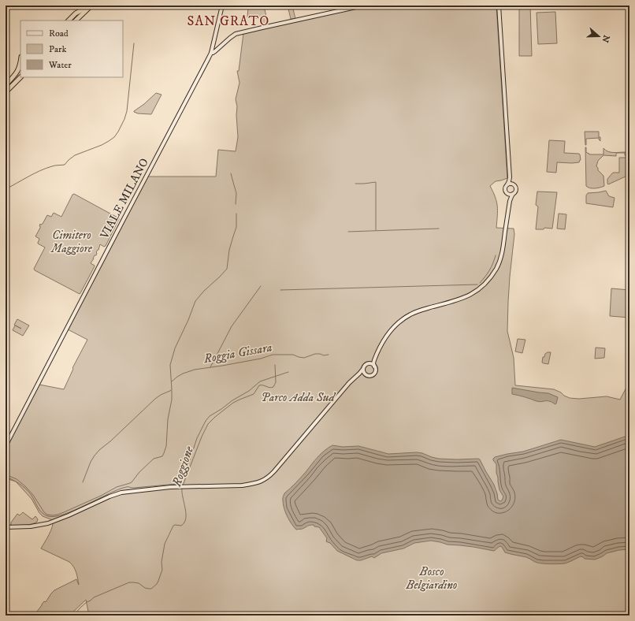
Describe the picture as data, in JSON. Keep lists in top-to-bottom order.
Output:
{
  "streets": {
    "street": ["VIALE MILANO"]
  },
  "districts": ["SAN GRATO"],
  "water": ["Roggia Gissara", "Roggione"],
  "parks": ["Cimitero Maggiore", "Parco Adda Sud", "Bosco Belgiardino"],
  "legend": ["Road", "Park", "Water"],
  "north": "right"
}
